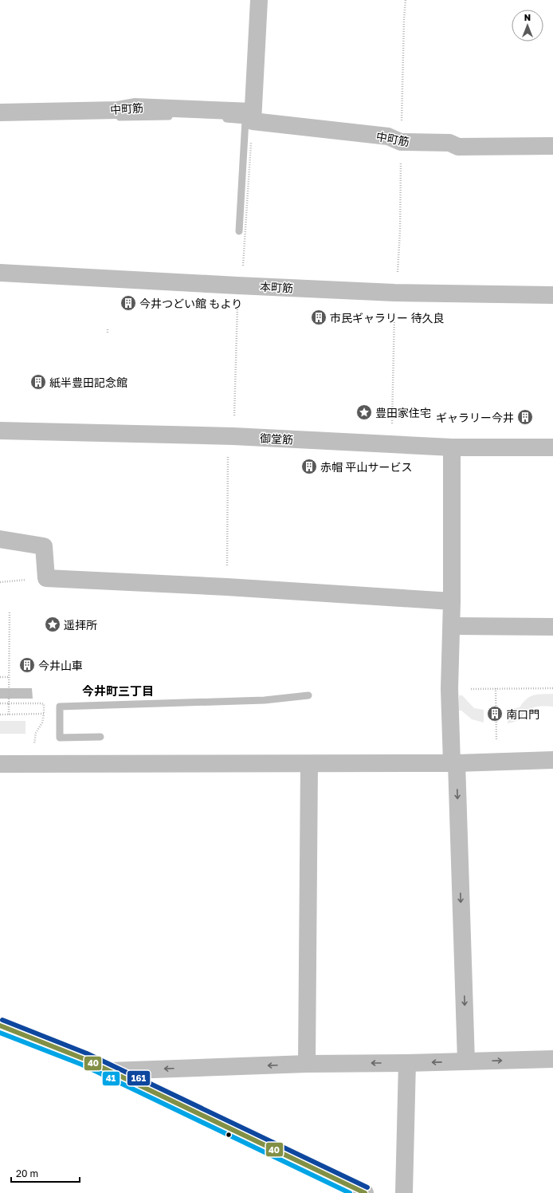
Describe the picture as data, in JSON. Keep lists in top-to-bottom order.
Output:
{
  "streets": {
    "main road": ["中町筋", "本町筋", "御堂筋"]
  },
  "districts": ["今井町三丁目"],
  "places": {
    "building": [
      "今井つどい館 もより",
      "市民ギャラリー 待久良",
      "紙半豊田記念館",
      "ギャラリー今井",
      "赤帽 平山サービス",
      "今井山車",
      "南口門"
    ],
    "place": ["豊田家住宅", "遥拝所"]
  },
  "lines": ["transit line 161", "transit line 40", "transit line 41"],
  "scale_bar": "20 m",
  "north": "top"
}
